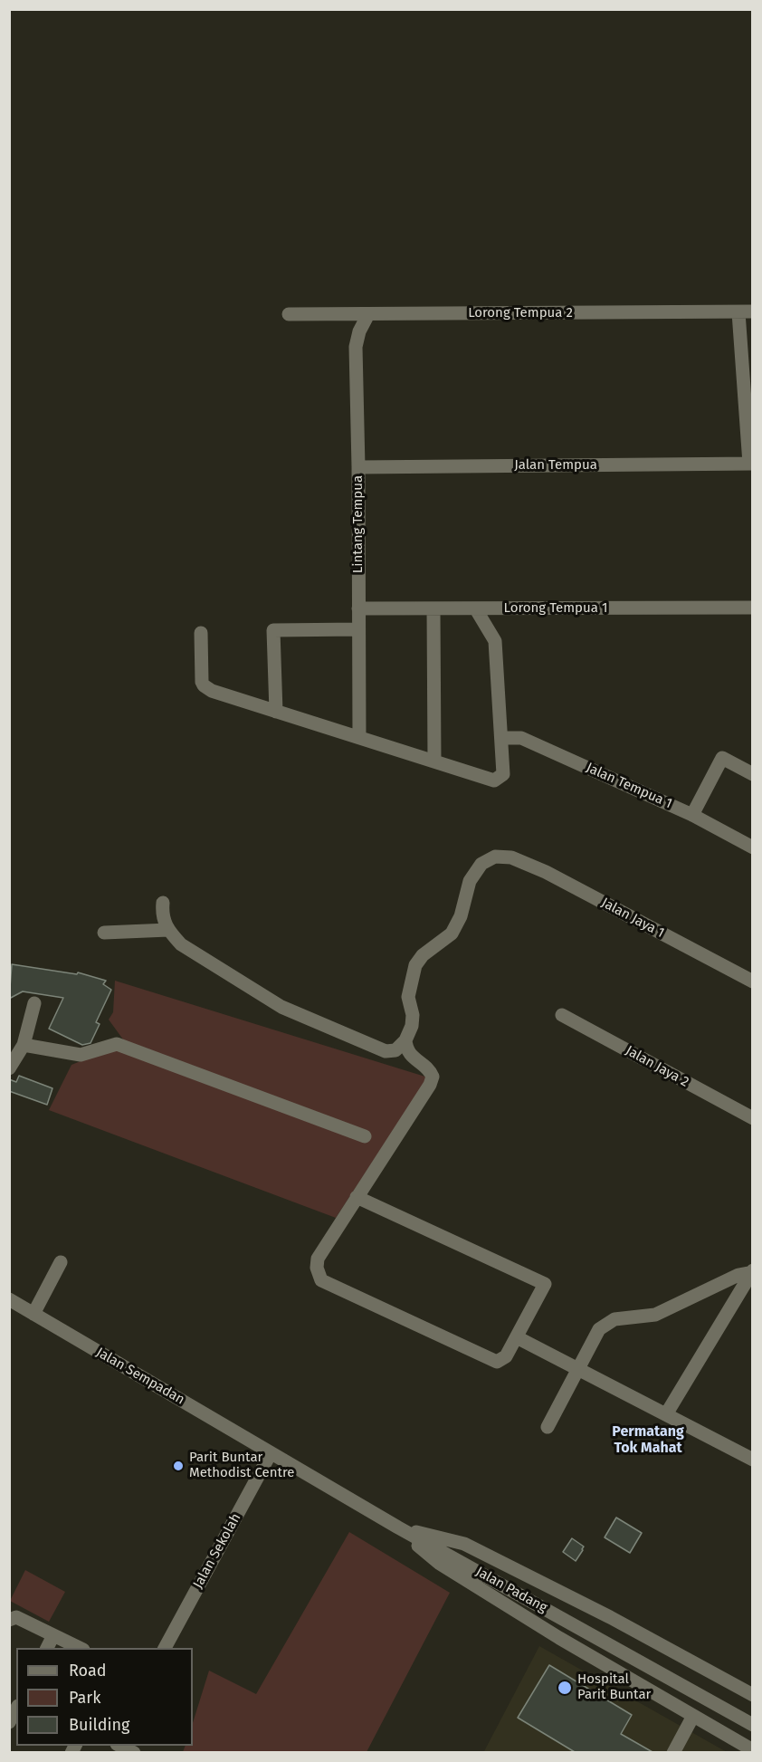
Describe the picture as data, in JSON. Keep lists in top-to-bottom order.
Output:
{
  "streets": {
    "street": [
      "Lorong Tempua 2",
      "Jalan Tempua",
      "Lintang Tempua",
      "Lorong Tempua 1",
      "Jalan Tempua 1",
      "Jalan Jaya 1",
      "Jalan Jaya 2",
      "Jalan Sempadan",
      "Jalan Sekolah",
      "Jalan Padang"
    ]
  },
  "crossings": [
    ["Lorong Tempua 2", "Lintang Tempua"],
    ["Jalan Tempua", "Lintang Tempua"],
    ["Lintang Tempua", "Lorong Tempua 1"],
    ["Jalan Sempadan", "Jalan Sekolah"],
    ["Jalan Sempadan", "Jalan Padang"],
    ["Jalan Sekolah", "Jalan Padang"]
  ],
  "districts": ["Permatang Tok Mahat"],
  "places": ["Parit Buntar Methodist Centre", "Hospital Parit Buntar"],
  "legend": ["Road", "Park", "Building"]
}
